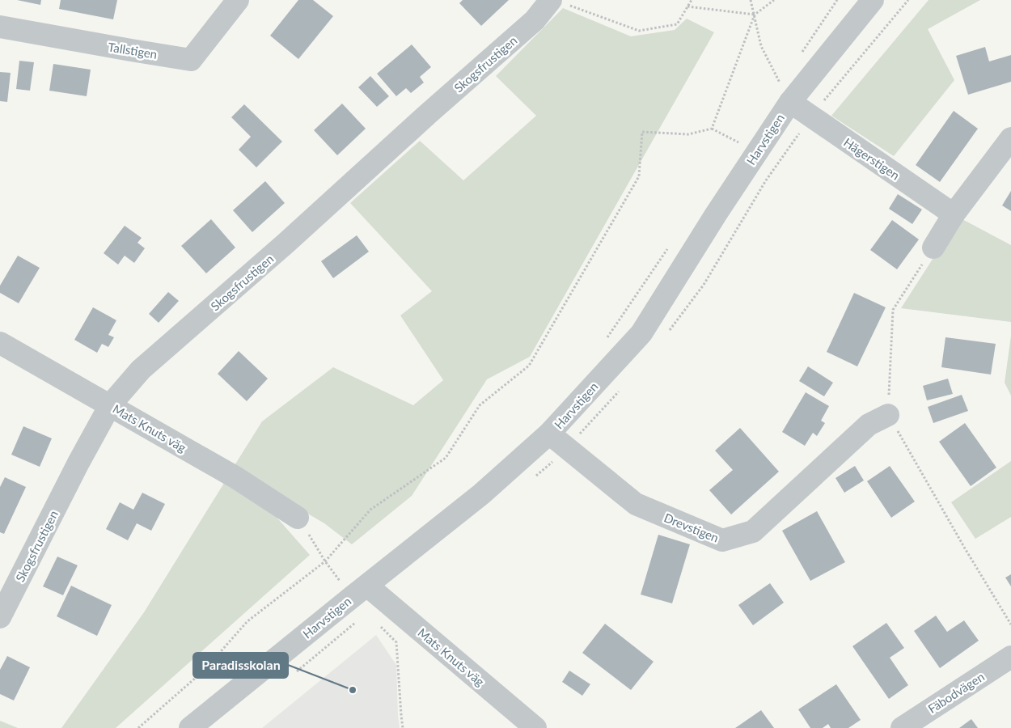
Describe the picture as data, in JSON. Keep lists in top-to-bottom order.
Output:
{
  "streets": {
    "street": [
      "Tallstigen",
      "Skogsfrustigen",
      "Harvstigen",
      "Hägerstigen",
      "Mats Knuts väg",
      "Drevstigen",
      "Fäbodvägen"
    ]
  },
  "crossings": [
    ["Skogsfrustigen", "Mats Knuts väg"],
    ["Harvstigen", "Hägerstigen"],
    ["Harvstigen", "Mats Knuts väg"],
    ["Harvstigen", "Drevstigen"]
  ],
  "places": ["Paradisskolan"]
}
